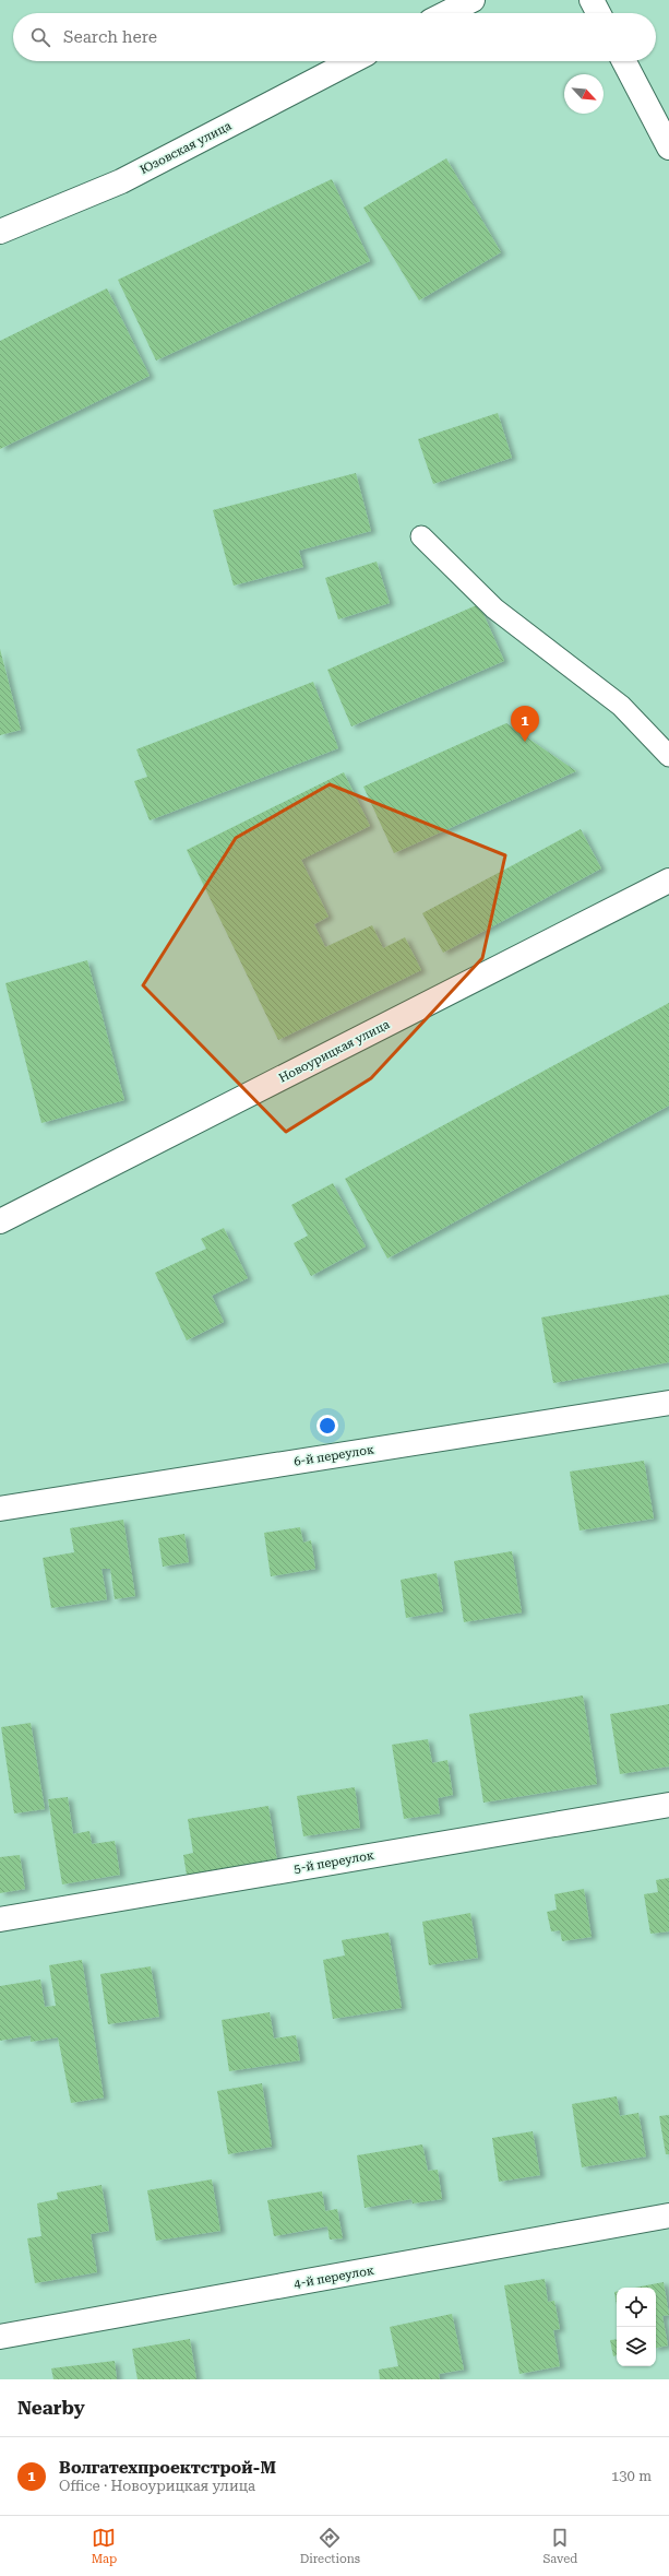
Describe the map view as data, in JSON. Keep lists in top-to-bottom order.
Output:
{
  "streets": {
    "street": [
      "Юзовская улица",
      "Новоурицкая улица",
      "6-й переулок",
      "5-й переулок",
      "4-й переулок"
    ]
  },
  "north": "bottom right",
  "page": {
    "search": "Search here",
    "pins": "1",
    "heading": "Nearby",
    "list": [
      {
        "mark": "1",
        "name": "Волгатехпроектстрой-М",
        "note": "Office · Новоурицкая улица",
        "value": "130 m"
      }
    ],
    "nav": ["Map", "Directions", "Saved"]
  }
}
